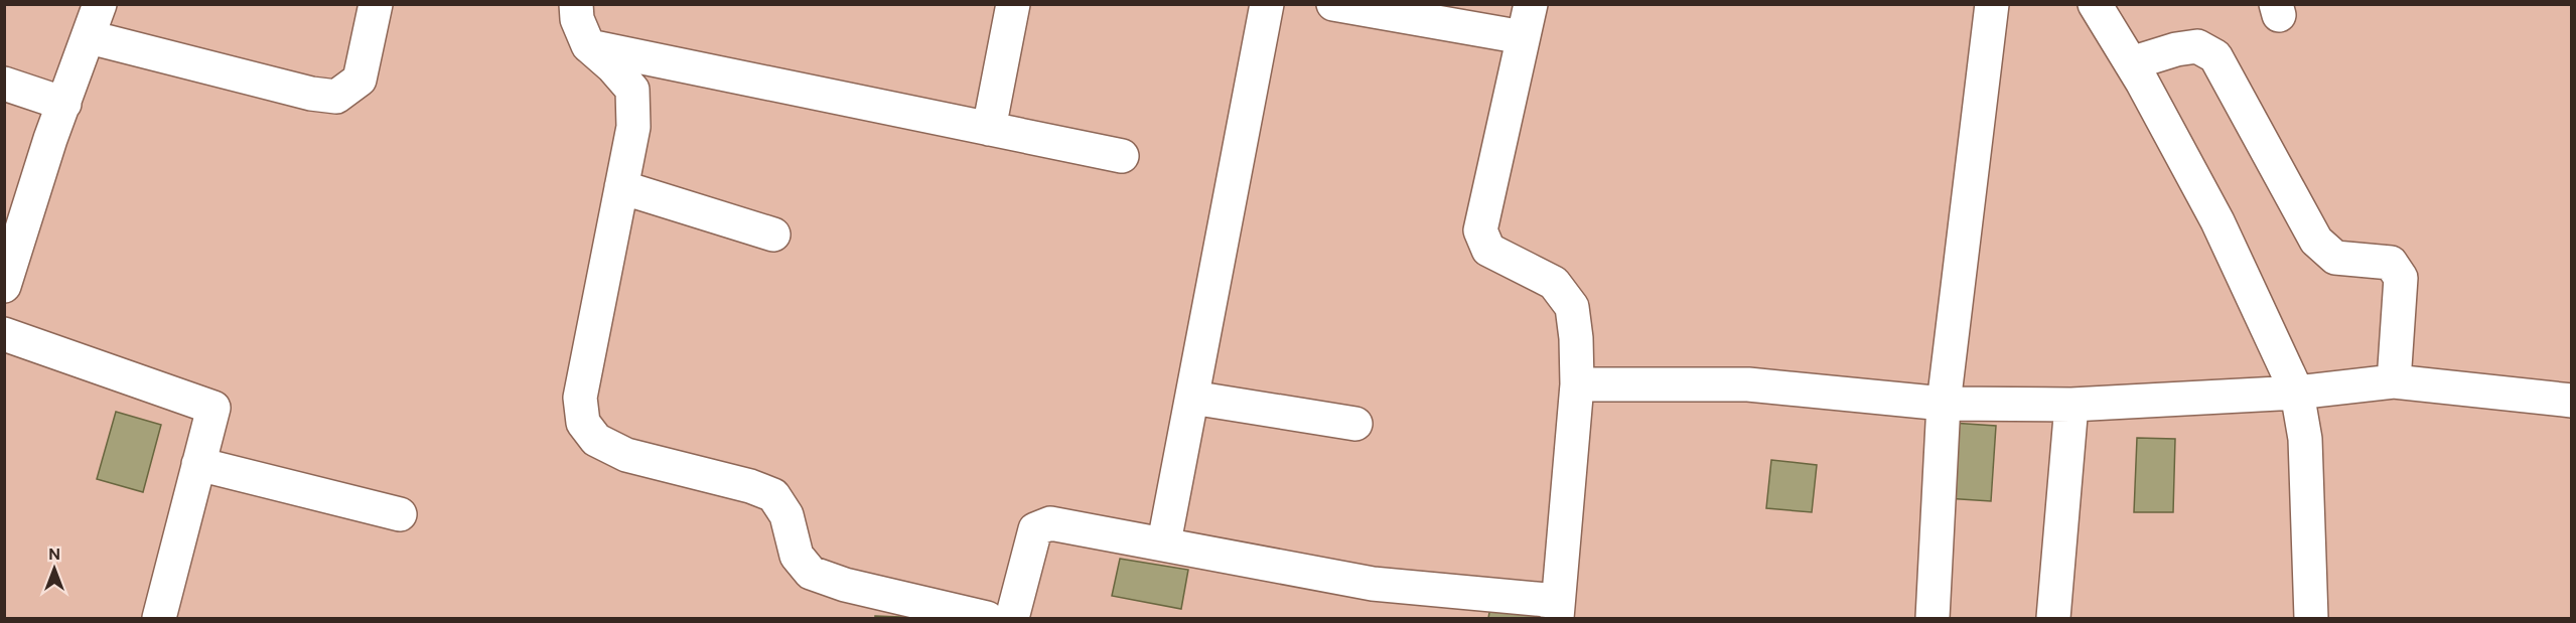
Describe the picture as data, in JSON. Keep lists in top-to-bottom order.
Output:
{
  "north": "top"
}
